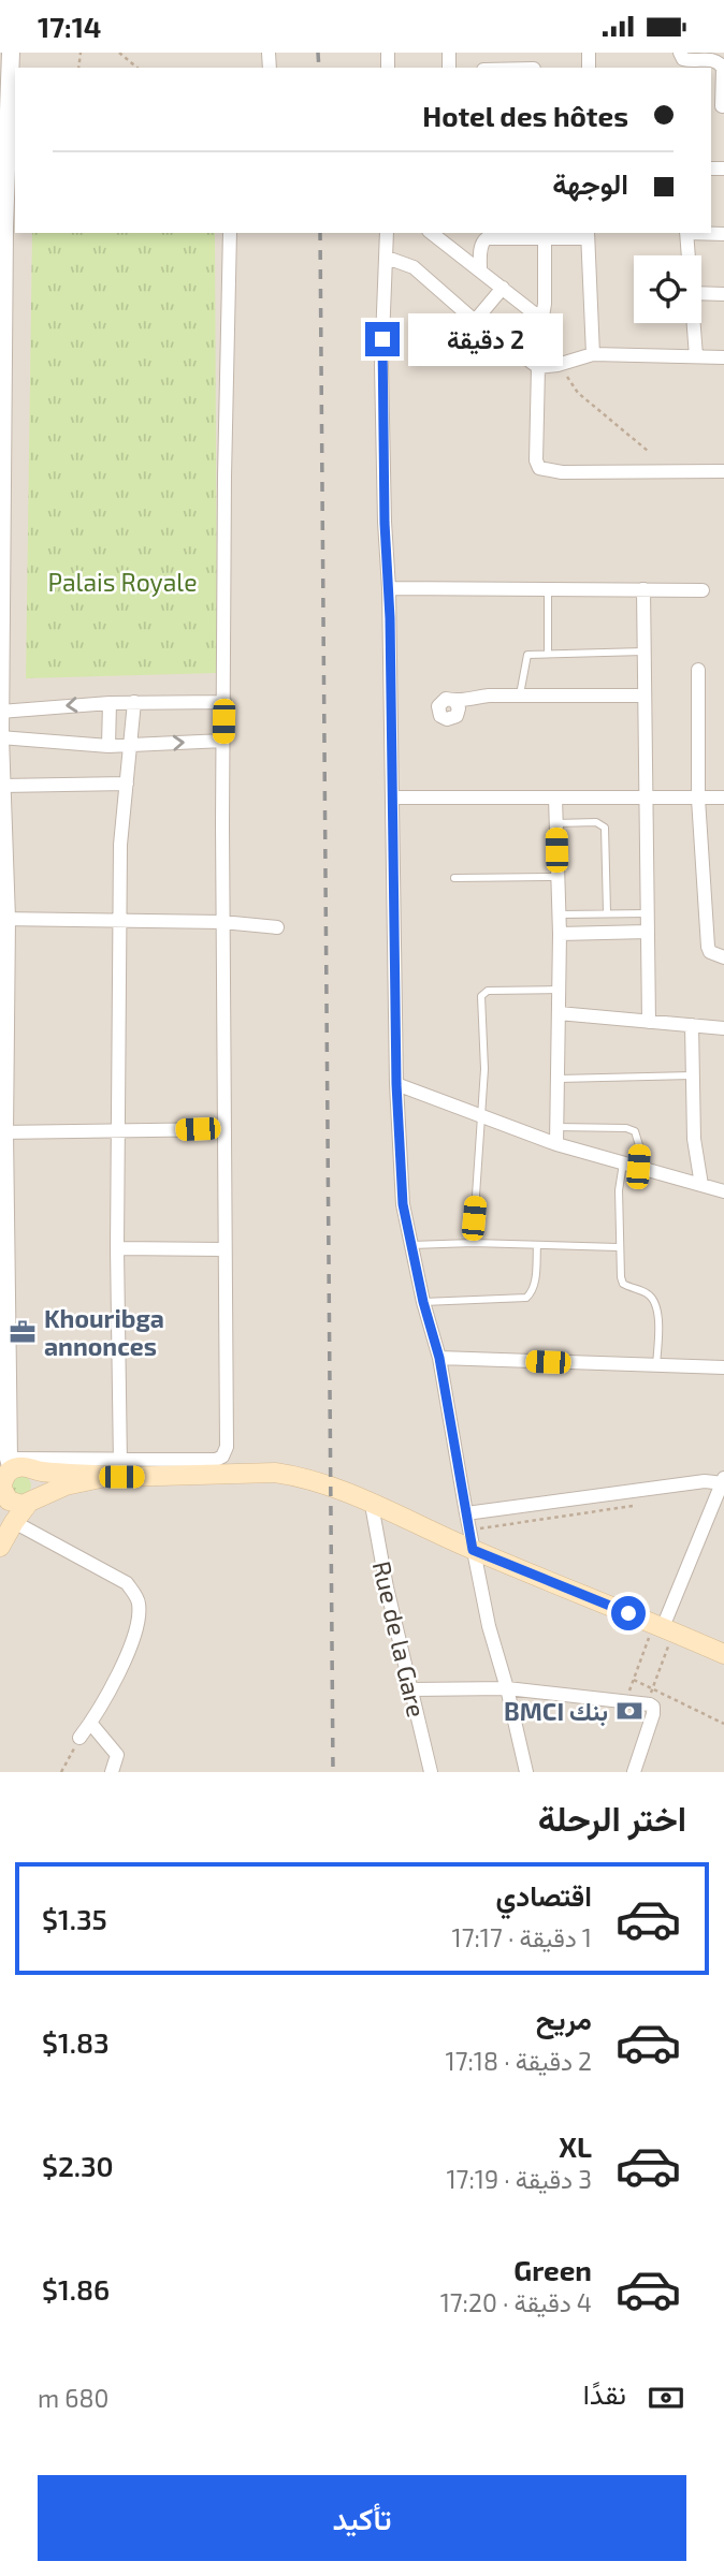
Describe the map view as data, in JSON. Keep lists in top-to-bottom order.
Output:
{
  "streets": {
    "street": ["Rue de la Gare"]
  },
  "parks": ["Palais Royale"],
  "places": {
    "office": ["Khouribga annonces"],
    "bank": ["BMCI بنك"]
  },
  "page": {
    "status": "17:14",
    "banner": ["Hotel des hôtes", "الوجهة"],
    "bubble": "2 دقيقة",
    "heading": "اختر الرحلة",
    "list": [
      {
        "name": "اقتصادي",
        "note": "1 دقيقة · 17:17",
        "value": "$1.35"
      },
      {
        "name": "مريح",
        "note": "2 دقيقة · 17:18",
        "value": "$1.83"
      },
      {
        "name": "XL",
        "note": "3 دقيقة · 17:19",
        "value": "$2.30"
      },
      {
        "name": "Green",
        "note": "4 دقيقة · 17:20",
        "value": "$1.86"
      }
    ],
    "pay": ["نقدًا", "680 m"],
    "buttons": "تأكيد"
  }
}
